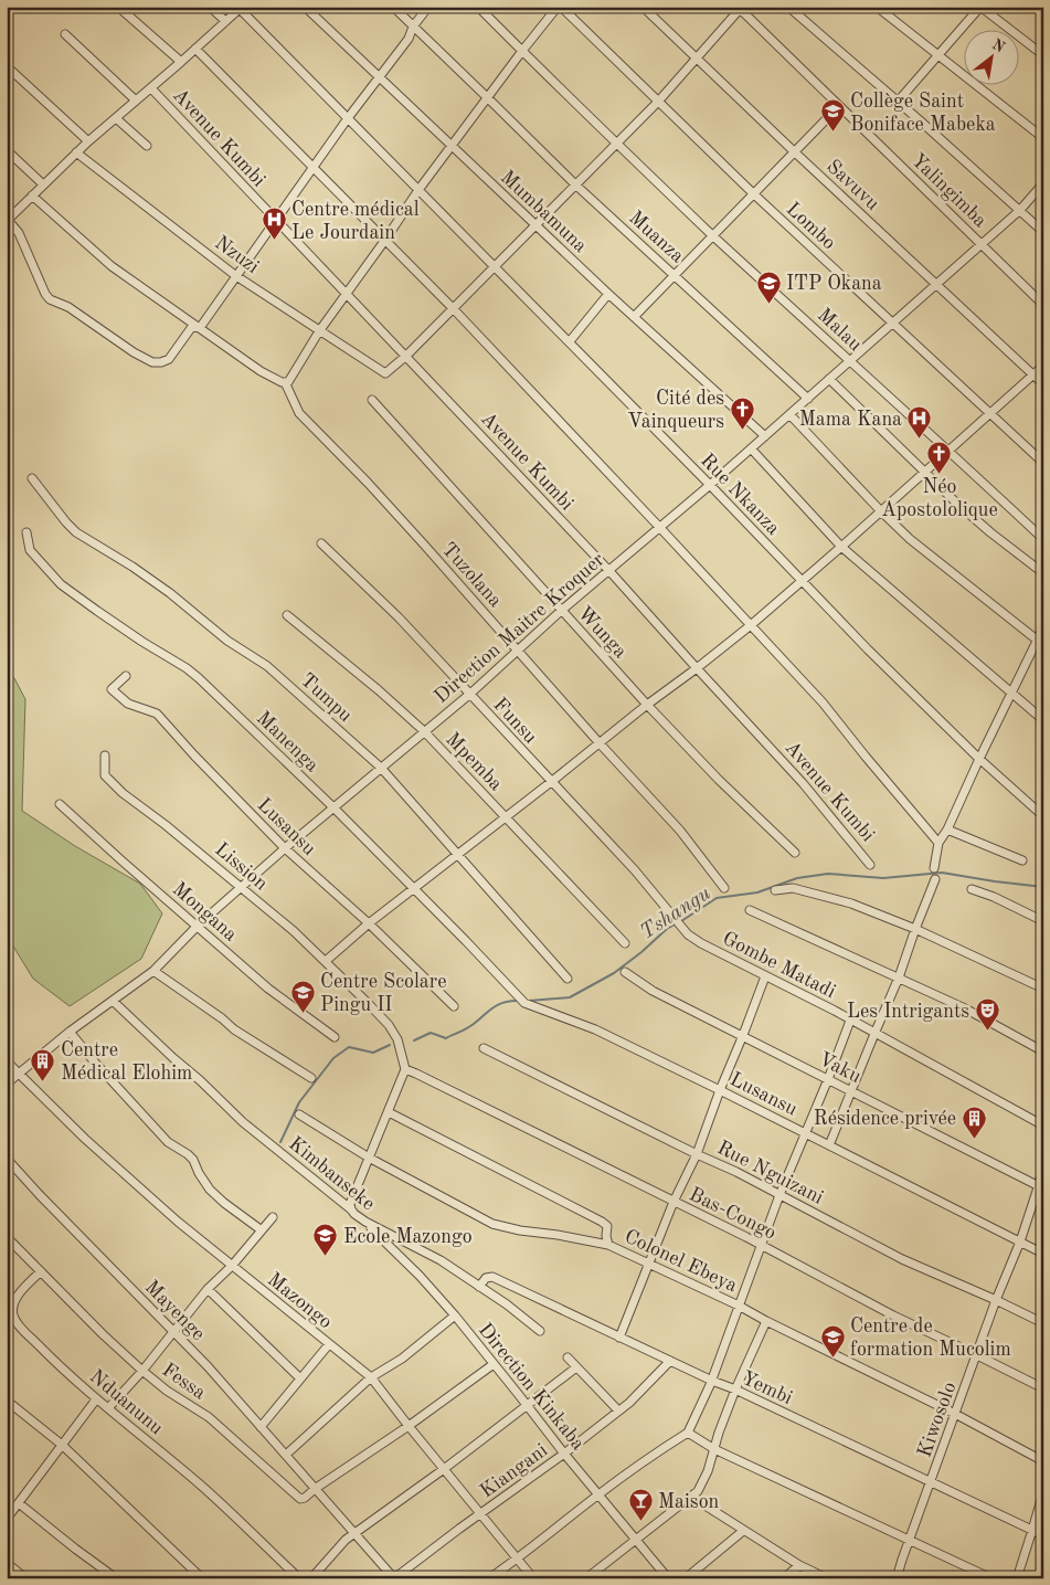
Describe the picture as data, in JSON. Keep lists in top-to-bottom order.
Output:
{
  "streets": {
    "street": [
      "Avenue Kumbi",
      "Savuvu",
      "Yalingimba",
      "Mumbamuna",
      "Lombo",
      "Muanza",
      "Nzuzi",
      "Malau",
      "Rue Nkanza",
      "Tuzolana",
      "Direction Maitre Kroquer",
      "Wunga",
      "Tumpu",
      "Funsu",
      "Manenga",
      "Mpemba",
      "Lusansu",
      "Lission",
      "Mongana",
      "Gombe Matadi",
      "Vaku",
      "Rue Nguizani",
      "Kimbanseke",
      "Bas-Congo",
      "Colonel Ebeya",
      "Mazongo",
      "Mayenge",
      "Fessa",
      "Direction Kinkaba",
      "Yembi",
      "Nduanunu",
      "Kiwosolo",
      "Kiangani"
    ]
  },
  "crossings": [
    ["Avenue Kumbi", "Nzuzi"],
    ["Avenue Kumbi", "Direction Maitre Kroquer"],
    ["Savuvu", "Direction Maitre Kroquer"],
    ["Yalingimba", "Direction Maitre Kroquer"],
    ["Mumbamuna", "Direction Maitre Kroquer"],
    ["Lombo", "Direction Maitre Kroquer"],
    ["Muanza", "Direction Maitre Kroquer"],
    ["Malau", "Direction Maitre Kroquer"],
    ["Rue Nkanza", "Direction Maitre Kroquer"],
    ["Tuzolana", "Direction Maitre Kroquer"],
    ["Direction Maitre Kroquer", "Wunga"],
    ["Direction Maitre Kroquer", "Tumpu"],
    ["Direction Maitre Kroquer", "Funsu"],
    ["Direction Maitre Kroquer", "Manenga"],
    ["Direction Maitre Kroquer", "Mpemba"],
    ["Direction Maitre Kroquer", "Lusansu"],
    ["Direction Maitre Kroquer", "Lission"],
    ["Direction Maitre Kroquer", "Mongana"],
    ["Direction Maitre Kroquer", "Kimbanseke"],
    ["Direction Maitre Kroquer", "Mazongo"],
    ["Funsu", "Gombe Matadi"],
    ["Manenga", "Lusansu"],
    ["Lusansu", "Kiwosolo"],
    ["Lission", "Bas-Congo"],
    ["Vaku", "Kiwosolo"],
    ["Rue Nguizani", "Kiwosolo"],
    ["Kimbanseke", "Direction Kinkaba"],
    ["Kimbanseke", "Yembi"],
    ["Bas-Congo", "Kiwosolo"],
    ["Colonel Ebeya", "Kiwosolo"],
    ["Mazongo", "Kiangani"],
    ["Mayenge", "Fessa"],
    ["Mayenge", "Kiangani"],
    ["Fessa", "Nduanunu"],
    ["Direction Kinkaba", "Kiangani"],
    ["Yembi", "Kiwosolo"],
    ["Yembi", "Kiangani"]
  ],
  "water": ["Tshangu"],
  "places": {
    "school or university": [
      "Collège Saint Boniface Mabeka",
      "ITP Okana",
      "Centre Scolare Pingu II",
      "Ecole Mazongo",
      "Centre de formation Mucolim"
    ],
    "hospital": ["Centre médical Le Jourdain", "Mama Kana"],
    "church": ["Cité des Vainqueurs", "Néo Apostololique"],
    "theatre": ["Les Intrigants"],
    "building": ["Centre Médical Elohim", "Résidence privée"],
    "bar": ["Maison"]
  },
  "north": "top right"
}
